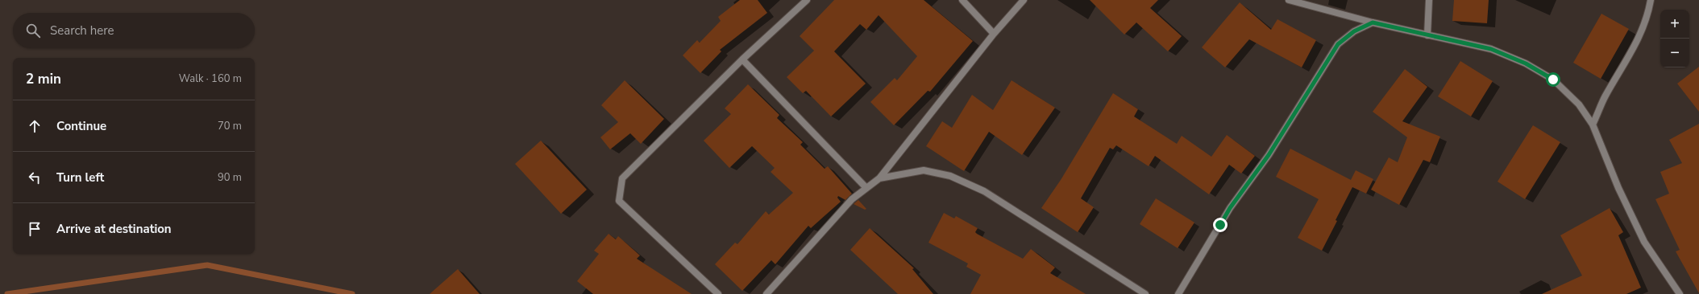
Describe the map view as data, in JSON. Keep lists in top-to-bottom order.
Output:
{
  "page": {
    "map_buttons": ["+", "−"],
    "search": "Search here",
    "heading": ["2 min", "Walk · 160 m"],
    "list": [
      ["Continue", "70 m"],
      ["Turn left", "90 m"],
      "Arrive at destination"
    ]
  }
}
